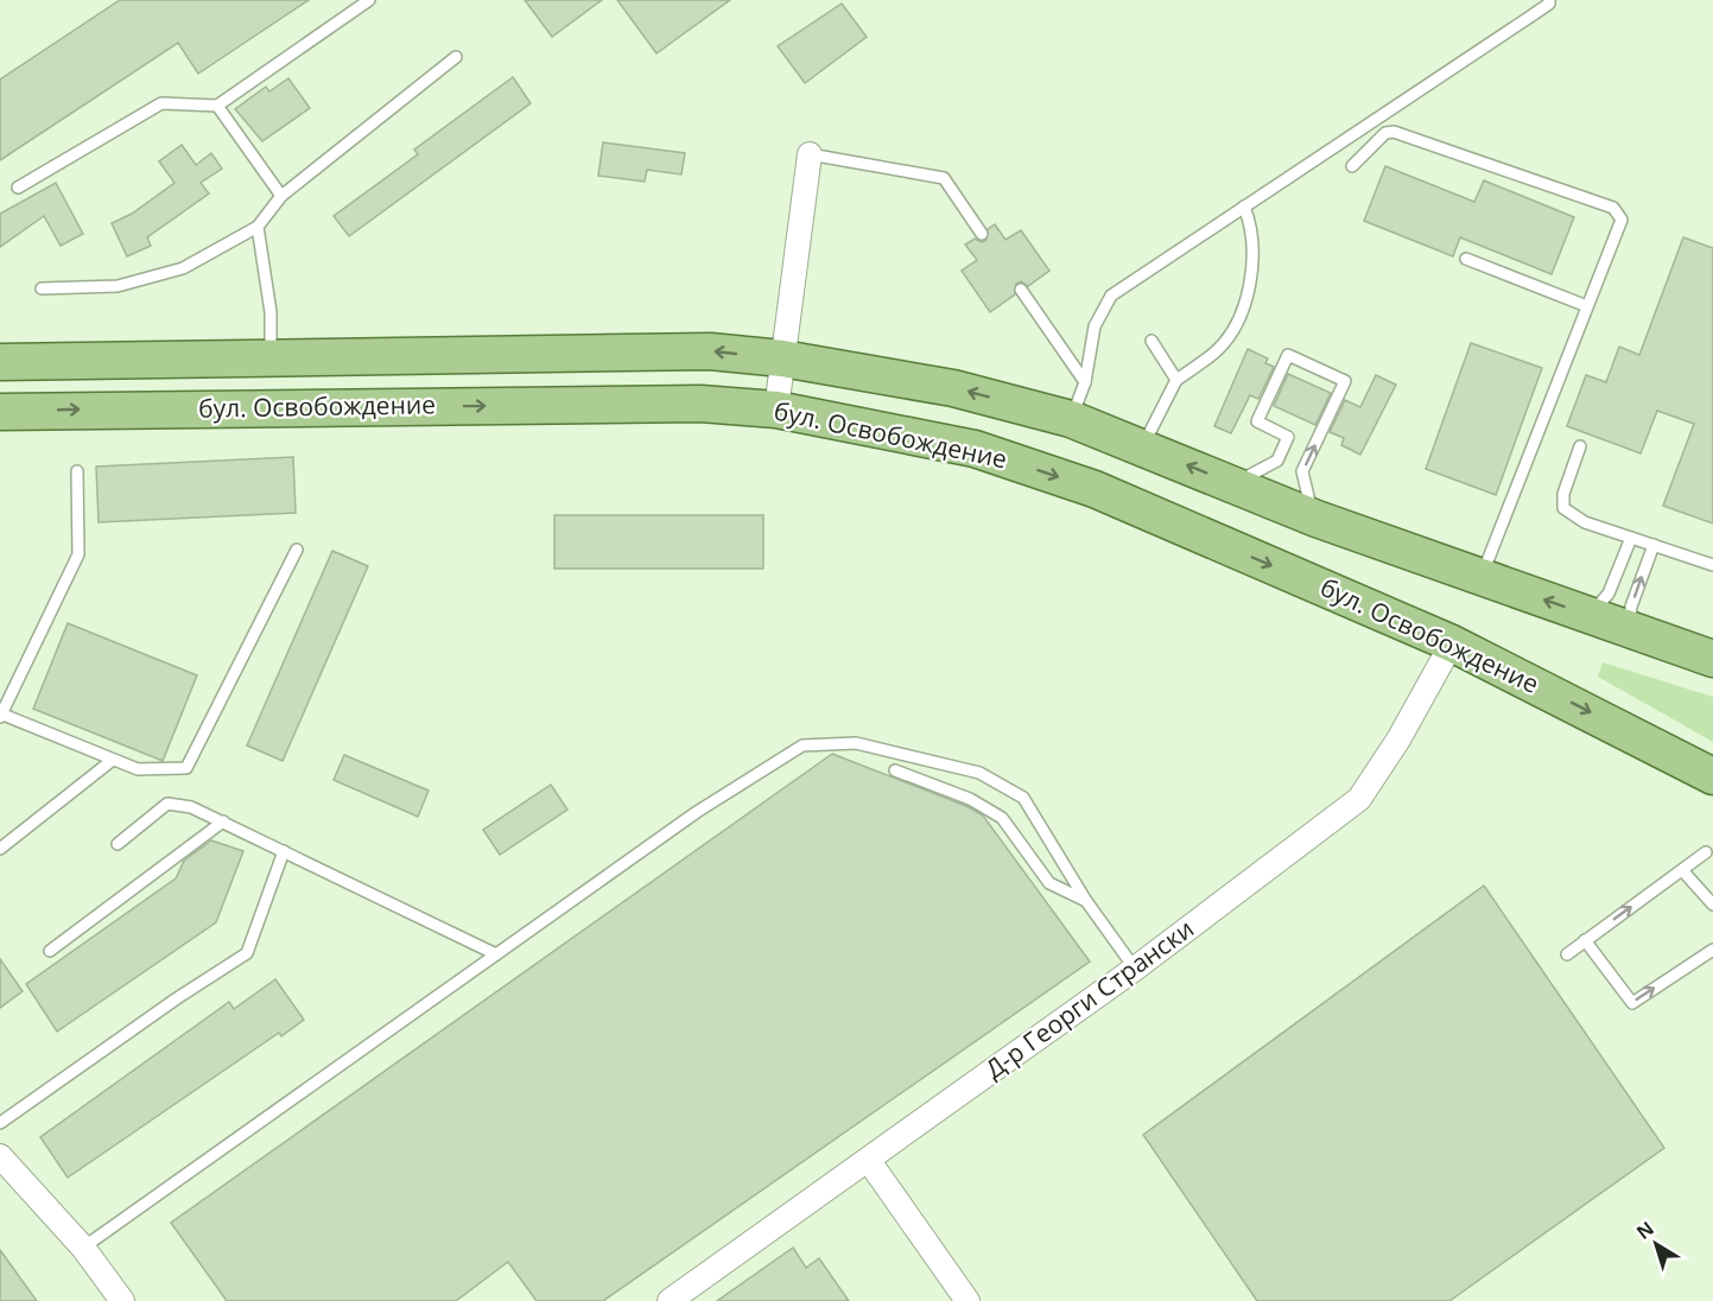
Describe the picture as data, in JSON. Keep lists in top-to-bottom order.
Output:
{
  "streets": {
    "main road": ["бул. Освобождение"],
    "street": ["Д-р Георги Странски"]
  },
  "crossings": [
    ["бул. Освобождение", "Д-р Георги Странски"]
  ],
  "north": "top left"
}
